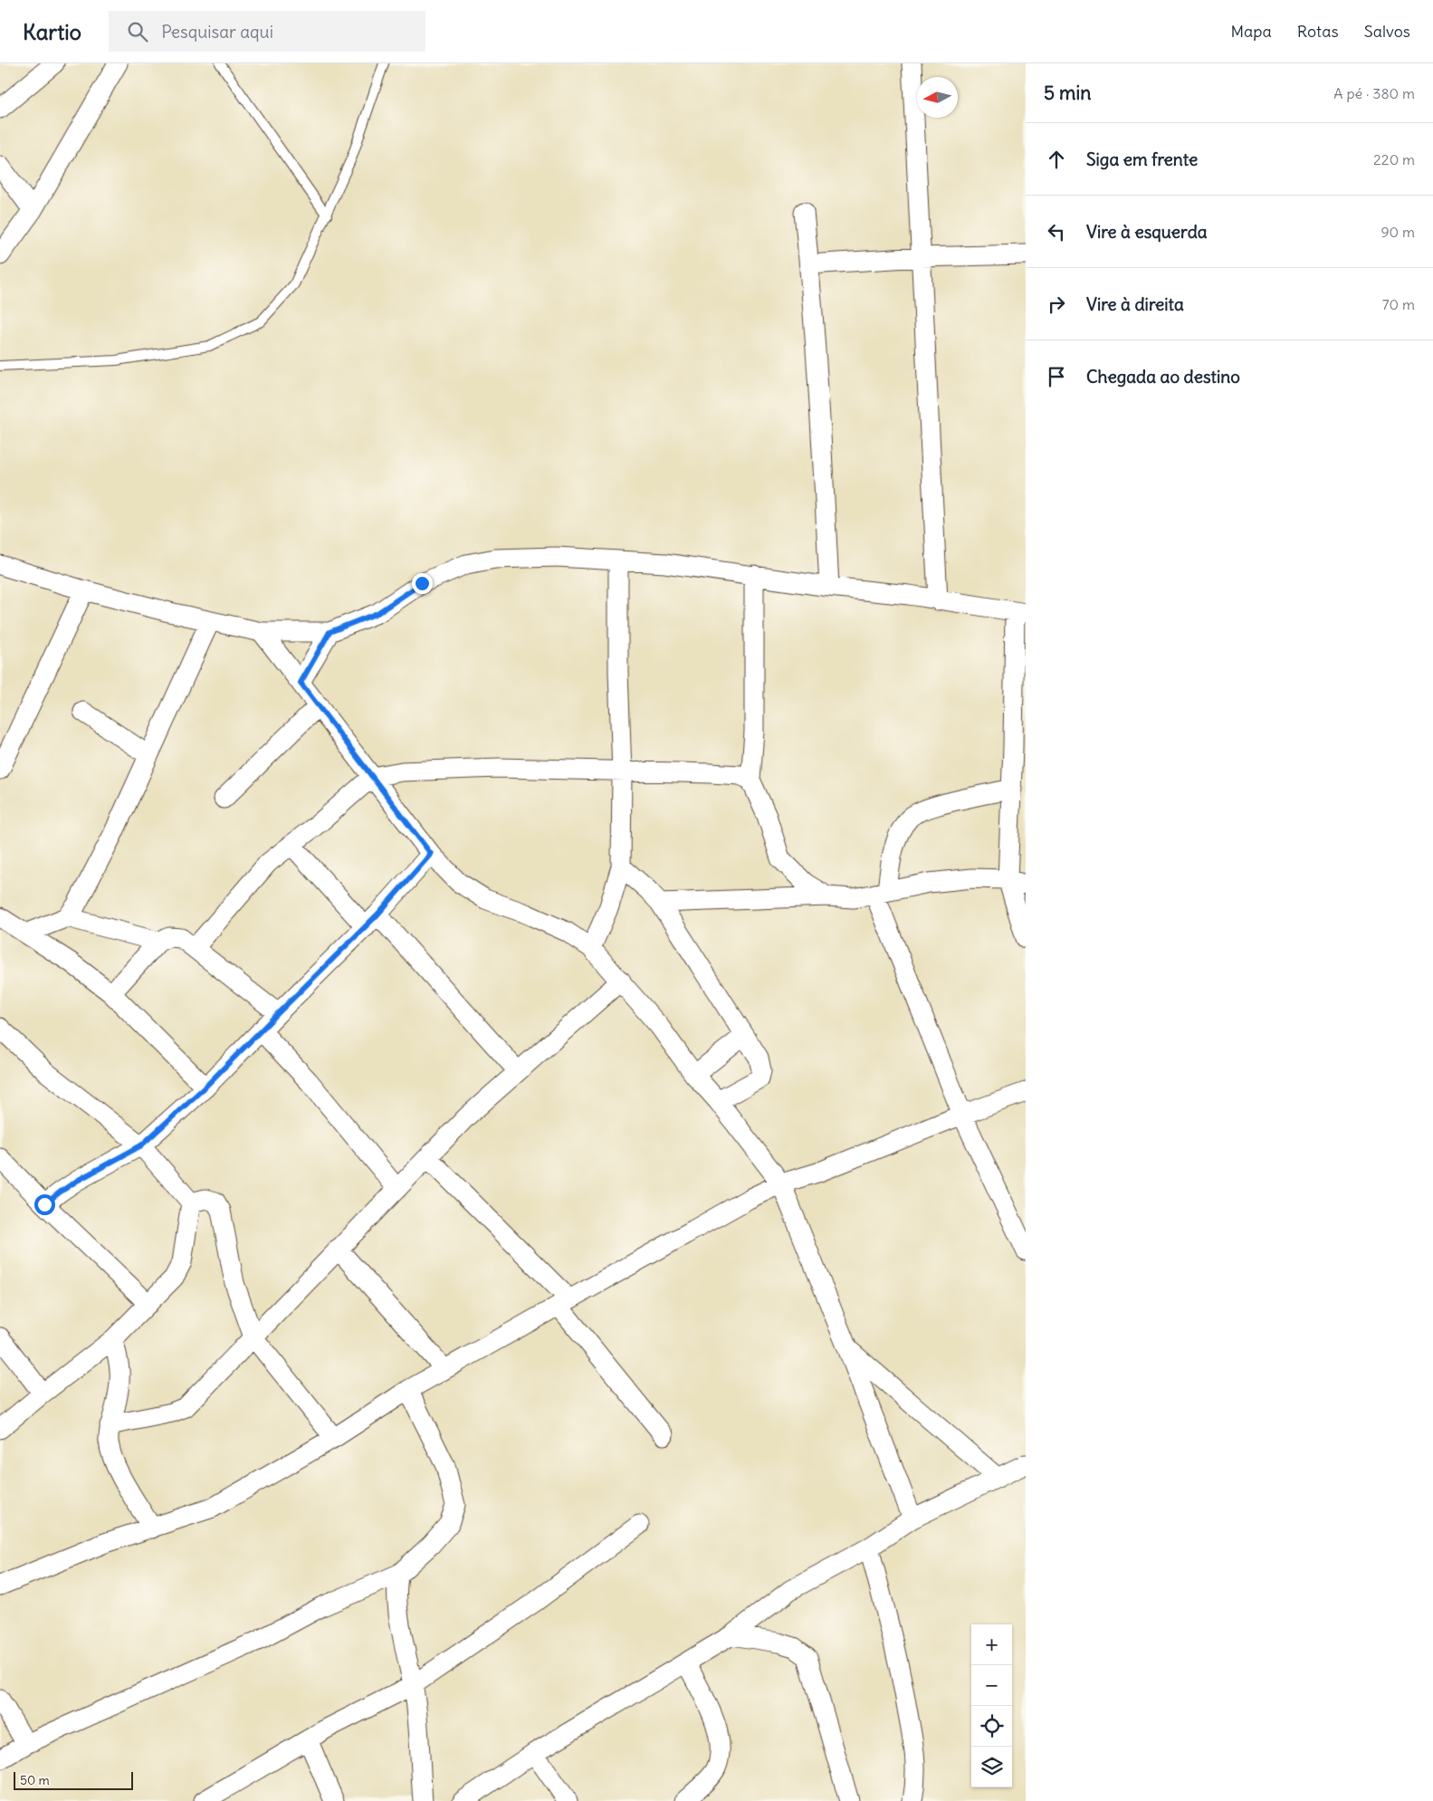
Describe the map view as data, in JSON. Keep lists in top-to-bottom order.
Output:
{
  "scale_bar": "50 m",
  "north": "left",
  "page": {
    "header": "Kartio",
    "search": "Pesquisar aqui",
    "nav": ["Mapa", "Rotas", "Salvos"],
    "heading": ["5 min", "A pé · 380 m"],
    "list": [
      ["Siga em frente", "220 m"],
      ["Vire à esquerda", "90 m"],
      ["Vire à direita", "70 m"],
      "Chegada ao destino"
    ],
    "map_buttons": ["+", "−"],
    "scale": "50 m"
  }
}
